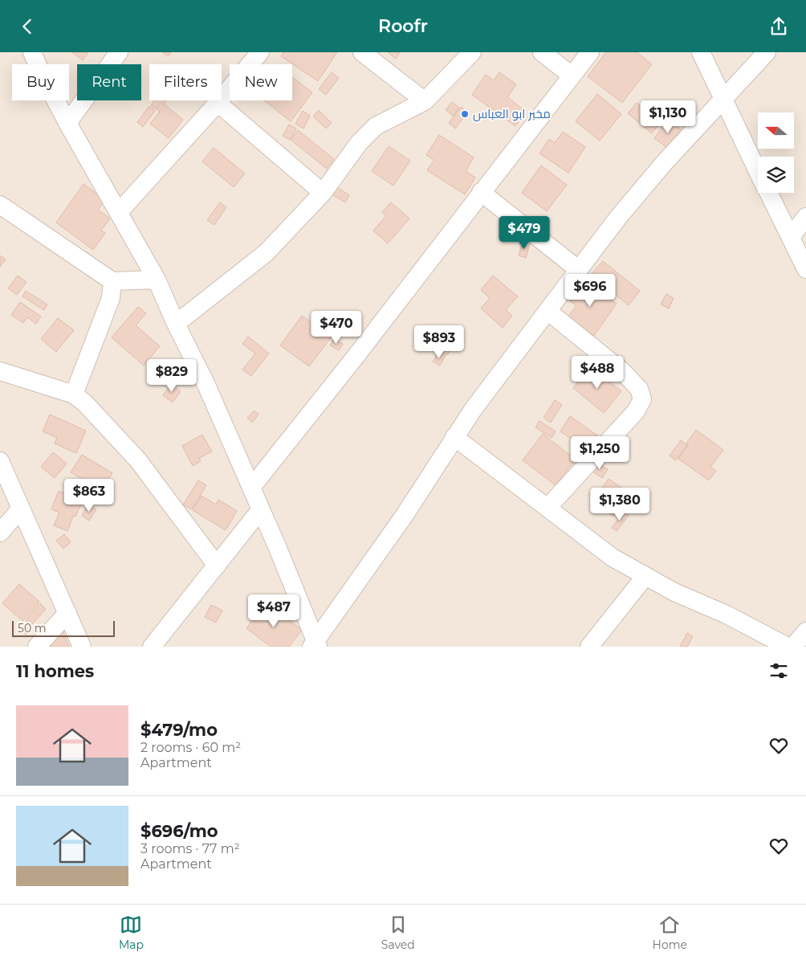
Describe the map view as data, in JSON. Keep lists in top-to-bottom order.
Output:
{
  "places": ["مخبر ابو العباس"],
  "scale_bar": "50 m",
  "north": "left",
  "page": {
    "header": "Roofr",
    "chip": [
      "Buy",
      "Rent",
      "Filters",
      "New"
    ],
    "price": [
      "$1,130",
      "$479",
      "$696",
      "$470",
      "$893",
      "$488",
      "$829",
      "$1,250",
      "$863",
      "$1,380",
      "$487"
    ],
    "scale": "50 m",
    "heading": "11 homes",
    "list": [
      {
        "name": "$479/mo",
        "note": "2 rooms · 60 m² · Apartment"
      },
      {
        "name": "$696/mo",
        "note": "3 rooms · 77 m² · Apartment"
      }
    ],
    "tabs": ["Map", "Saved", "Home"]
  }
}
